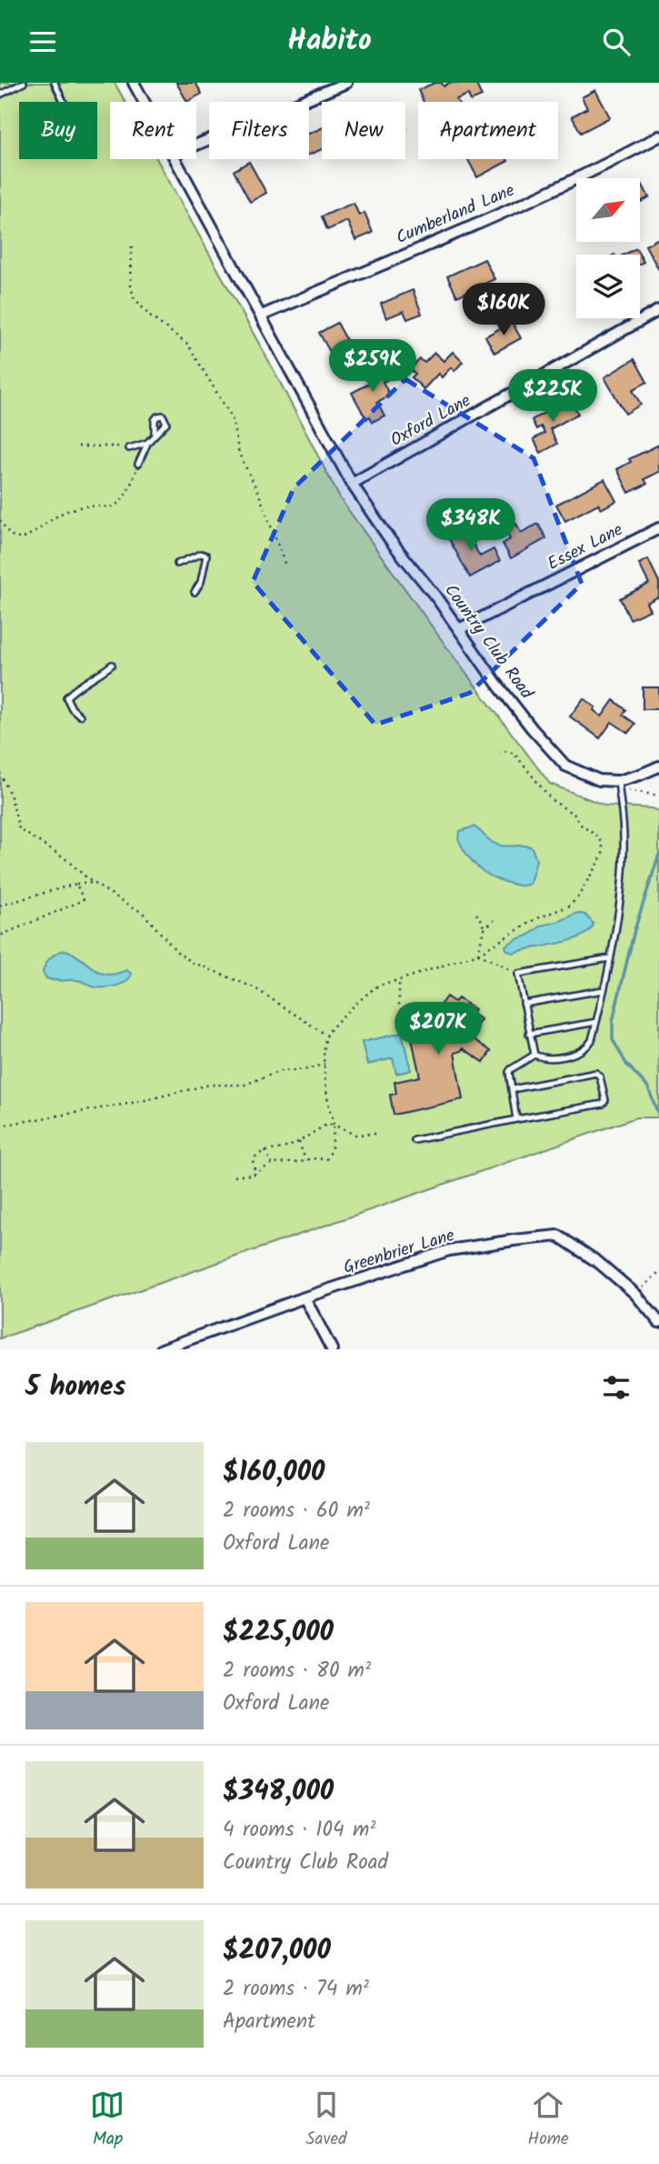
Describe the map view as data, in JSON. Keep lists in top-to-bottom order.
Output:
{
  "streets": {
    "street": [
      "Cumberland Lane",
      "Oxford Lane",
      "Essex Lane",
      "Country Club Road",
      "Greenbrier Lane"
    ]
  },
  "crossings": [
    ["Cumberland Lane", "Country Club Road"],
    ["Oxford Lane", "Country Club Road"],
    ["Essex Lane", "Country Club Road"]
  ],
  "north": "top right",
  "page": {
    "header": "Habito",
    "chip": [
      "Buy",
      "Rent",
      "Filters",
      "New",
      "Apartment"
    ],
    "price": [
      "$160K",
      "$259K",
      "$225K",
      "$348K",
      "$207K"
    ],
    "heading": "5 homes",
    "list": [
      {
        "name": "$160,000",
        "note": "2 rooms · 60 m² · Oxford Lane"
      },
      {
        "name": "$225,000",
        "note": "2 rooms · 80 m² · Oxford Lane"
      },
      {
        "name": "$348,000",
        "note": "4 rooms · 104 m² · Country Club Road"
      },
      {
        "name": "$207,000",
        "note": "2 rooms · 74 m² · Apartment"
      }
    ],
    "tabs": ["Map", "Saved", "Home"]
  }
}
